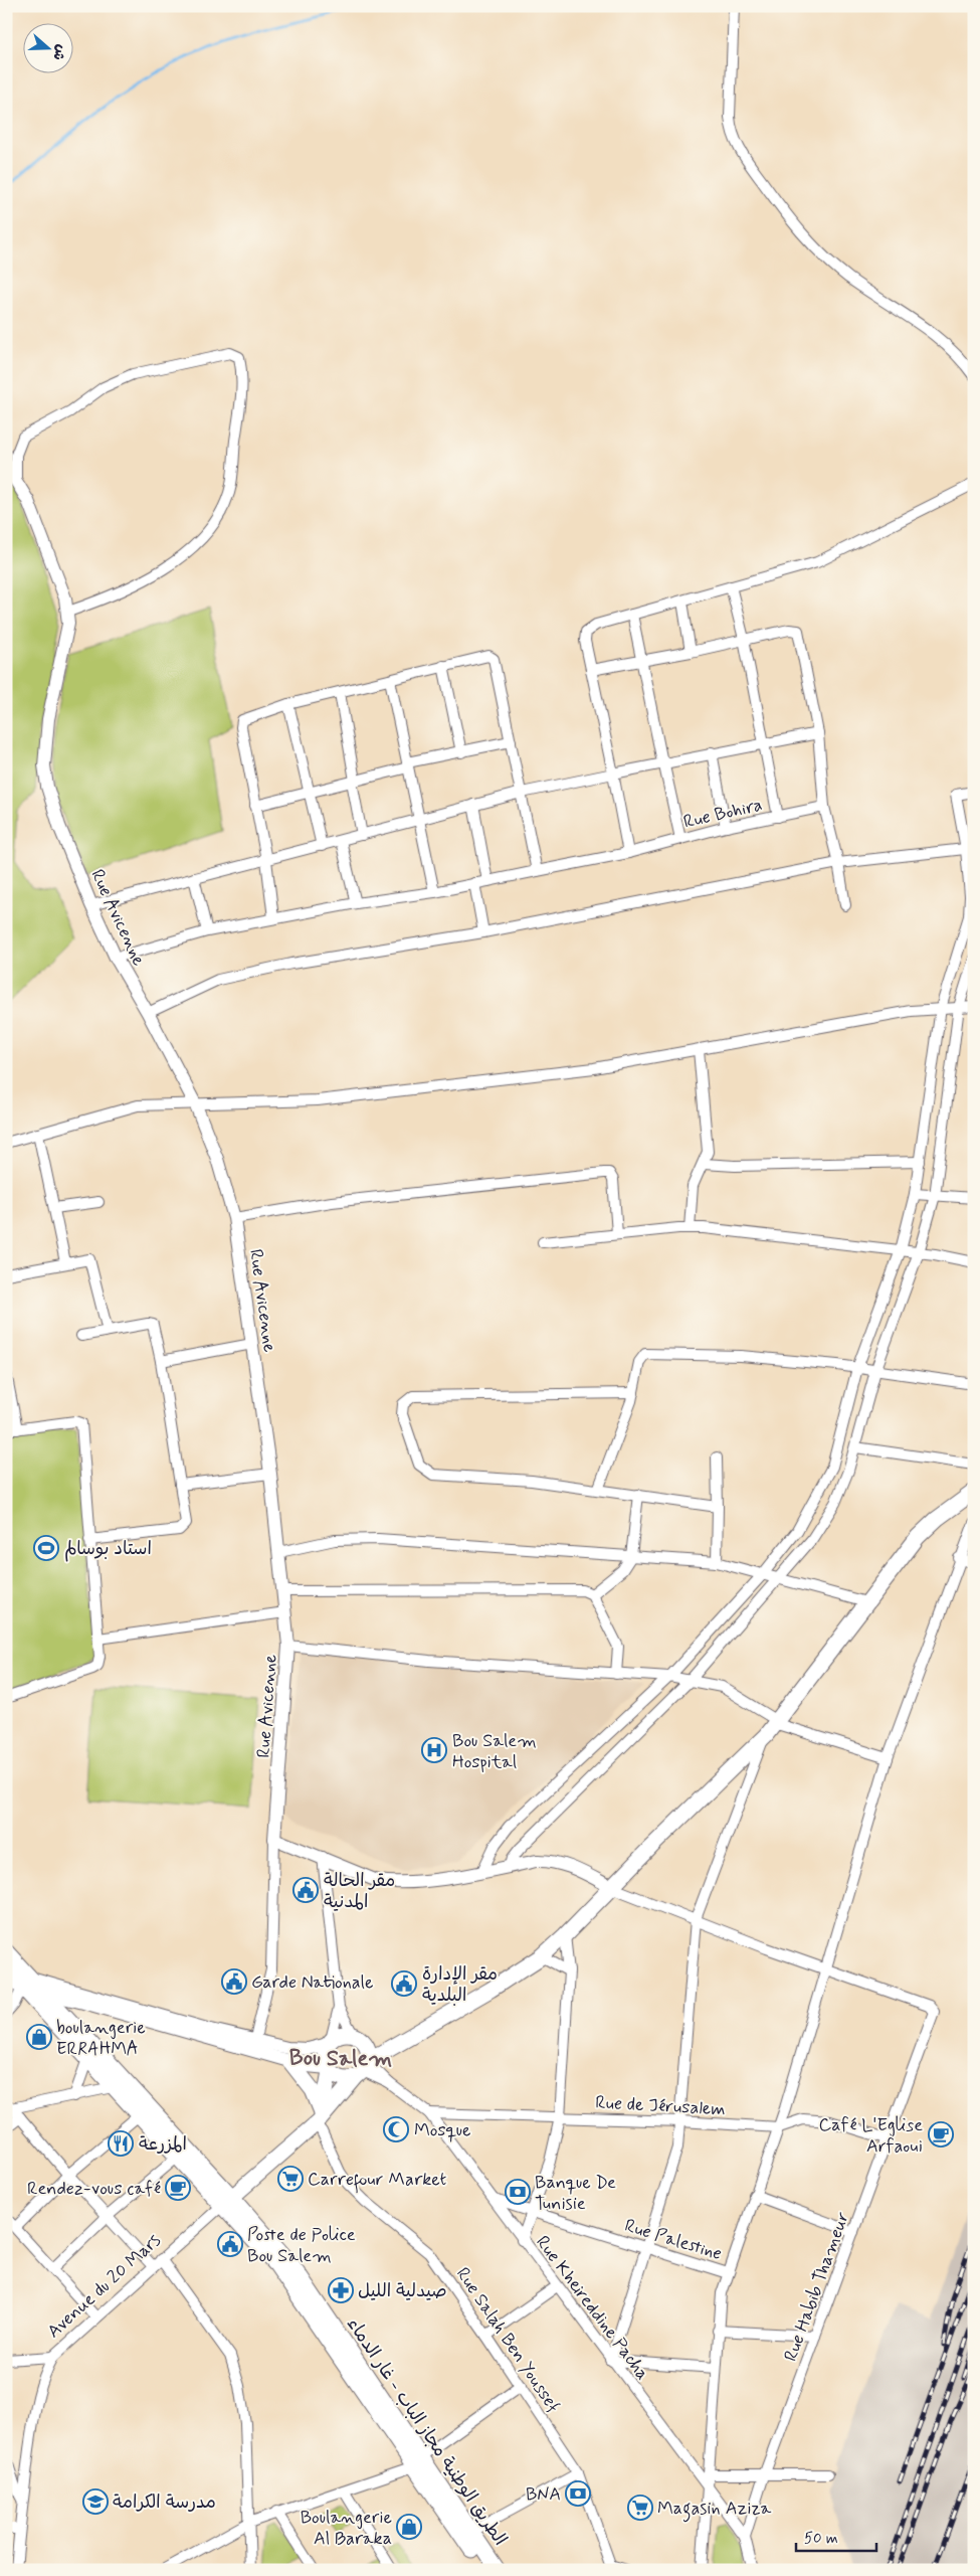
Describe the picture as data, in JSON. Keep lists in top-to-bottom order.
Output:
{
  "streets": {
    "main road": ["Avenue du 20 Mars", "الطريق الوطنية مجاز الباب - غار الدماء"],
    "street": [
      "Rue Bohira",
      "Rue Avicenne",
      "Rue de Jérusalem",
      "Rue Palestine",
      "Rue Habib Thameur",
      "Rue Kheireddine Pacha",
      "Rue Salah Ben Youssef"
    ]
  },
  "crossings": [
    ["Rue Bohira", "Rue Avicenne"],
    ["Rue de Jérusalem", "Rue Habib Thameur"],
    ["Rue de Jérusalem", "Rue Kheireddine Pacha"],
    ["Rue Palestine", "Rue Kheireddine Pacha"],
    ["Avenue du 20 Mars", "Rue Kheireddine Pacha"],
    ["Avenue du 20 Mars", "Rue Salah Ben Youssef"],
    ["Avenue du 20 Mars", "الطريق الوطنية مجاز الباب - غار الدماء"],
    ["Rue Habib Thameur", "Rue Kheireddine Pacha"]
  ],
  "districts": ["Bou Salem"],
  "places": {
    "sports": ["استاد بوسالم"],
    "hospital": ["Bou Salem Hospital"],
    "public building": [
      "مقر الحالة المدنية",
      "Garde Nationale",
      "مقر الإدارة البلدية",
      "Poste de Police Bou Salem"
    ],
    "shop": ["boulangerie ERRAHMA", "Boulangerie Al Baraka"],
    "mosque": ["Mosque"],
    "cafe": ["Café L'Eglise Arfaoui", "Rendez-vous café"],
    "restaurant": ["المزرعة"],
    "supermarket": ["Carrefour Market", "Magasin Aziza"],
    "bank": ["Banque De Tunisie", "BNA"],
    "pharmacy": ["صيدلية الليل"],
    "school or university": ["مدرسة الكرامة"]
  },
  "scale_bar": "50 m",
  "north": "right"
}
